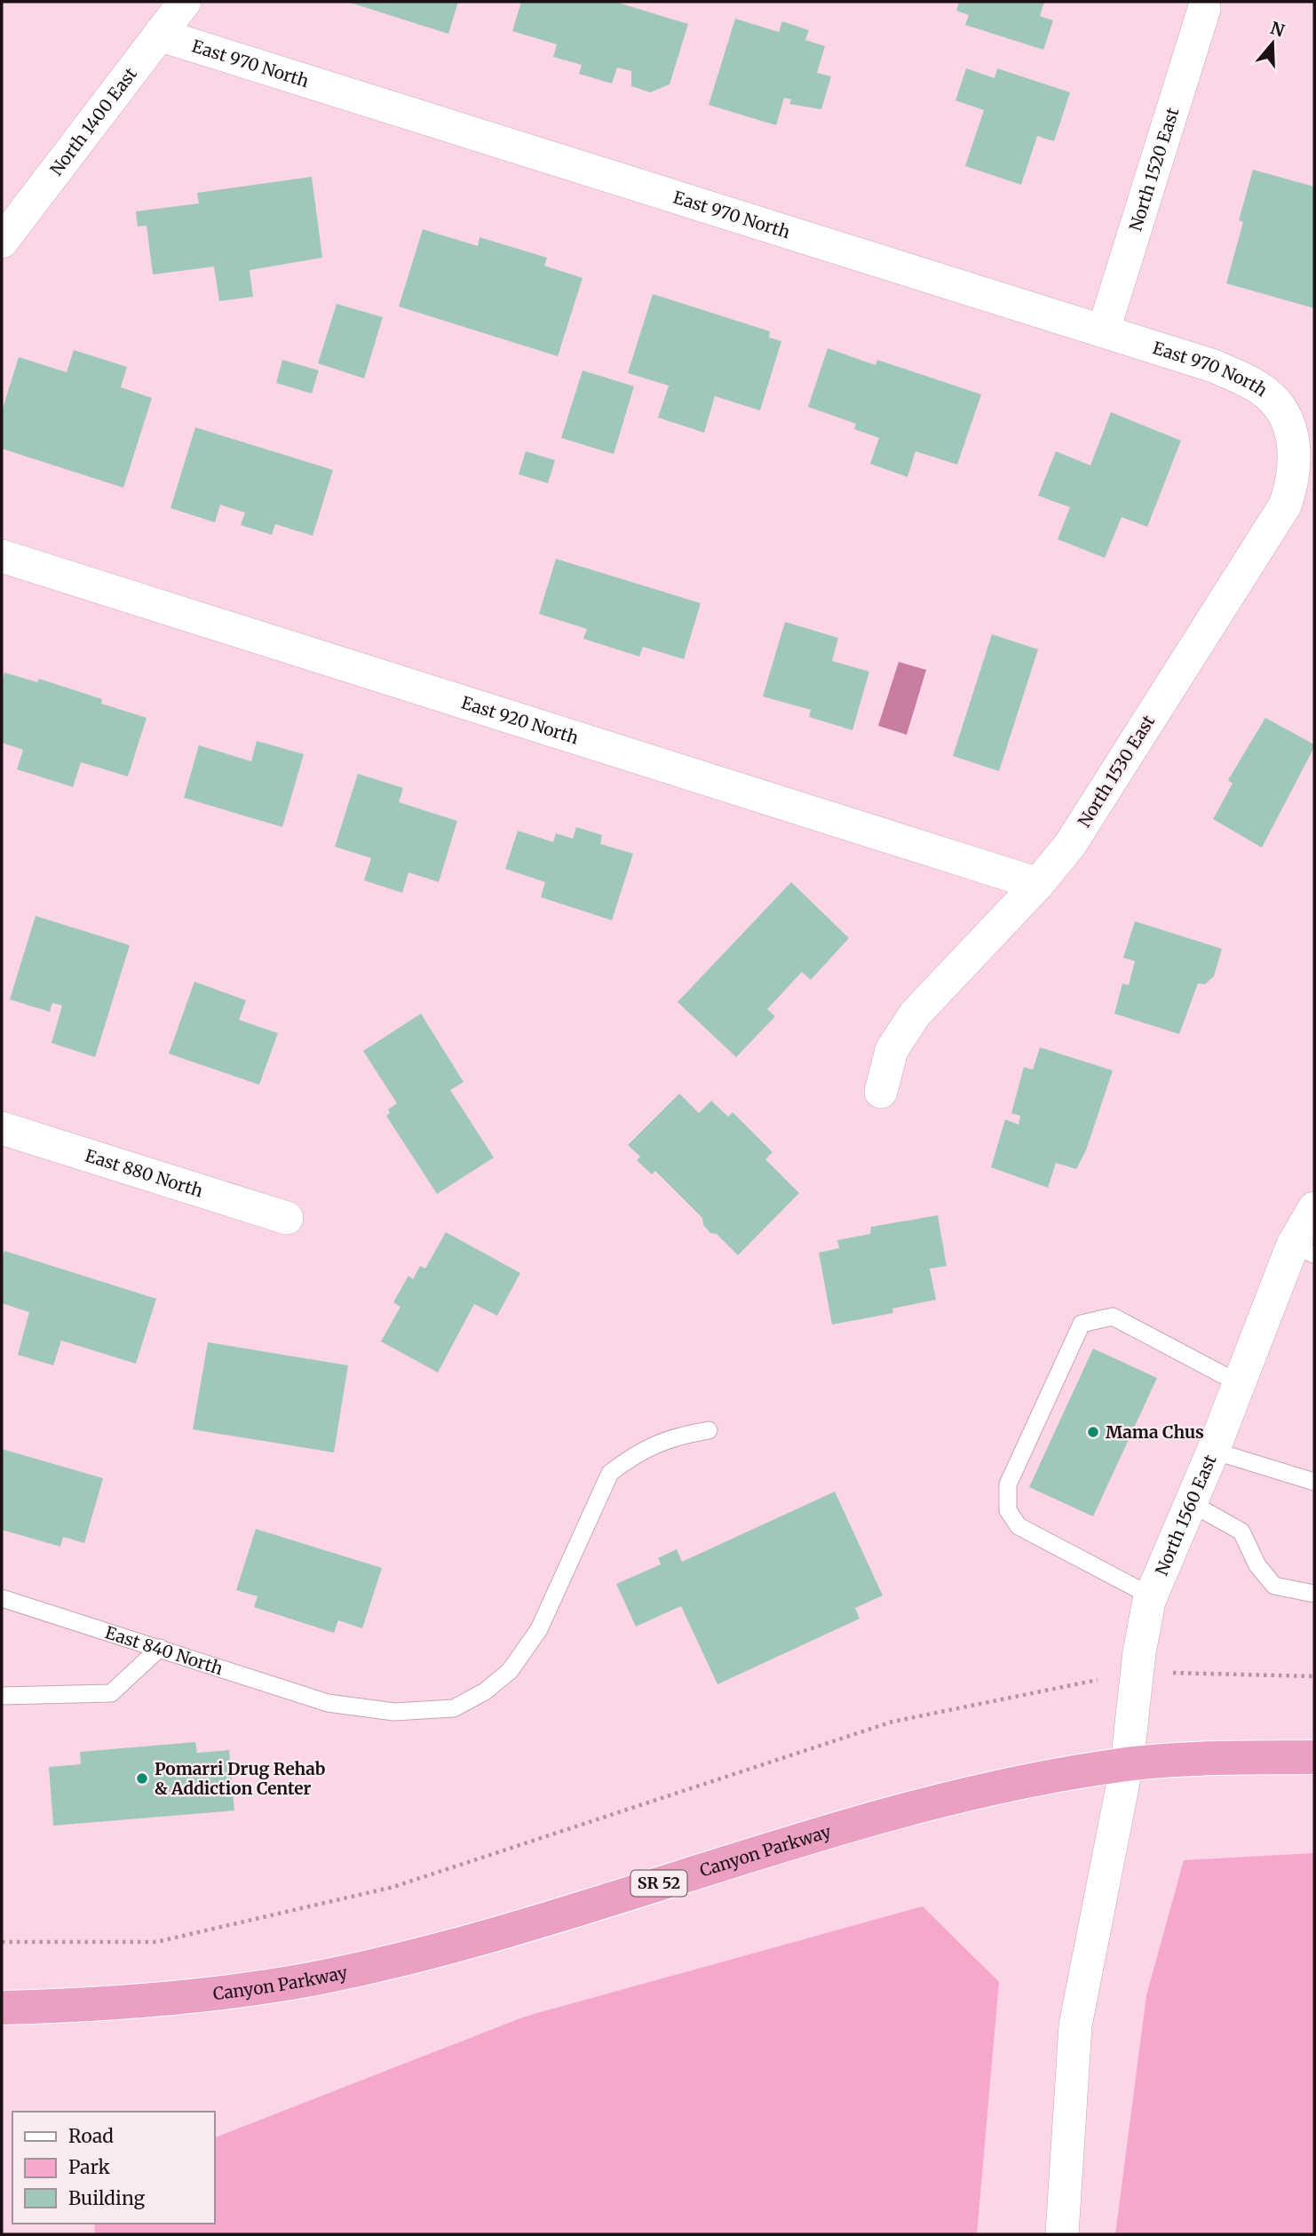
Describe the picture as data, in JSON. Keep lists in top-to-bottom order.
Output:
{
  "streets": {
    "highway": ["Canyon Parkway", "SR 52"],
    "street": [
      "East 970 North",
      "North 1400 East",
      "North 1520 East",
      "East 920 North",
      "North 1530 East",
      "East 880 North",
      "North 1560 East"
    ],
    "lane": ["East 840 North"]
  },
  "crossings": [
    ["East 970 North", "North 1400 East"],
    ["East 970 North", "North 1520 East"],
    ["East 970 North", "North 1530 East"],
    ["East 920 North", "North 1530 East"],
    ["North 1560 East", "Canyon Parkway"]
  ],
  "places": ["Mama Chus", "Pomarri Drug Rehab & Addiction Center"],
  "legend": ["Road", "Park", "Building"],
  "north": "top"
}
